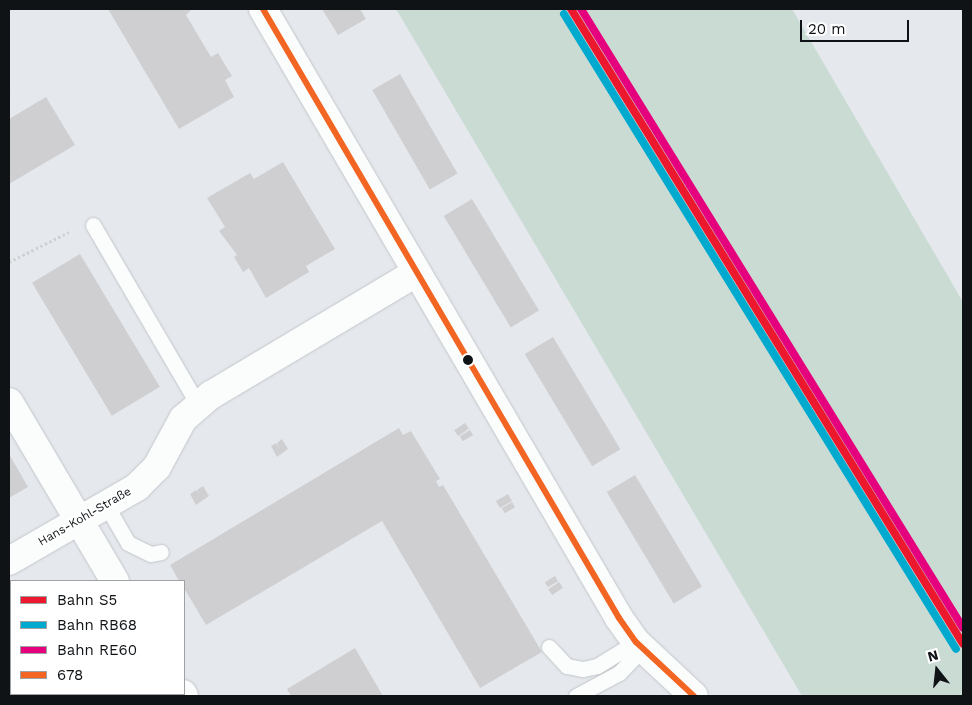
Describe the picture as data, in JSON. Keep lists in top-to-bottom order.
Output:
{
  "streets": {
    "street": ["Hans-Kohl-Straße"]
  },
  "lines": [
    "rail line S5",
    "rail line RE60",
    "transit line 678",
    "rail line RB68"
  ],
  "legend": [
    "Bahn S5",
    "Bahn RB68",
    "Bahn RE60",
    "678"
  ],
  "scale_bar": "20 m",
  "north": "top"
}
